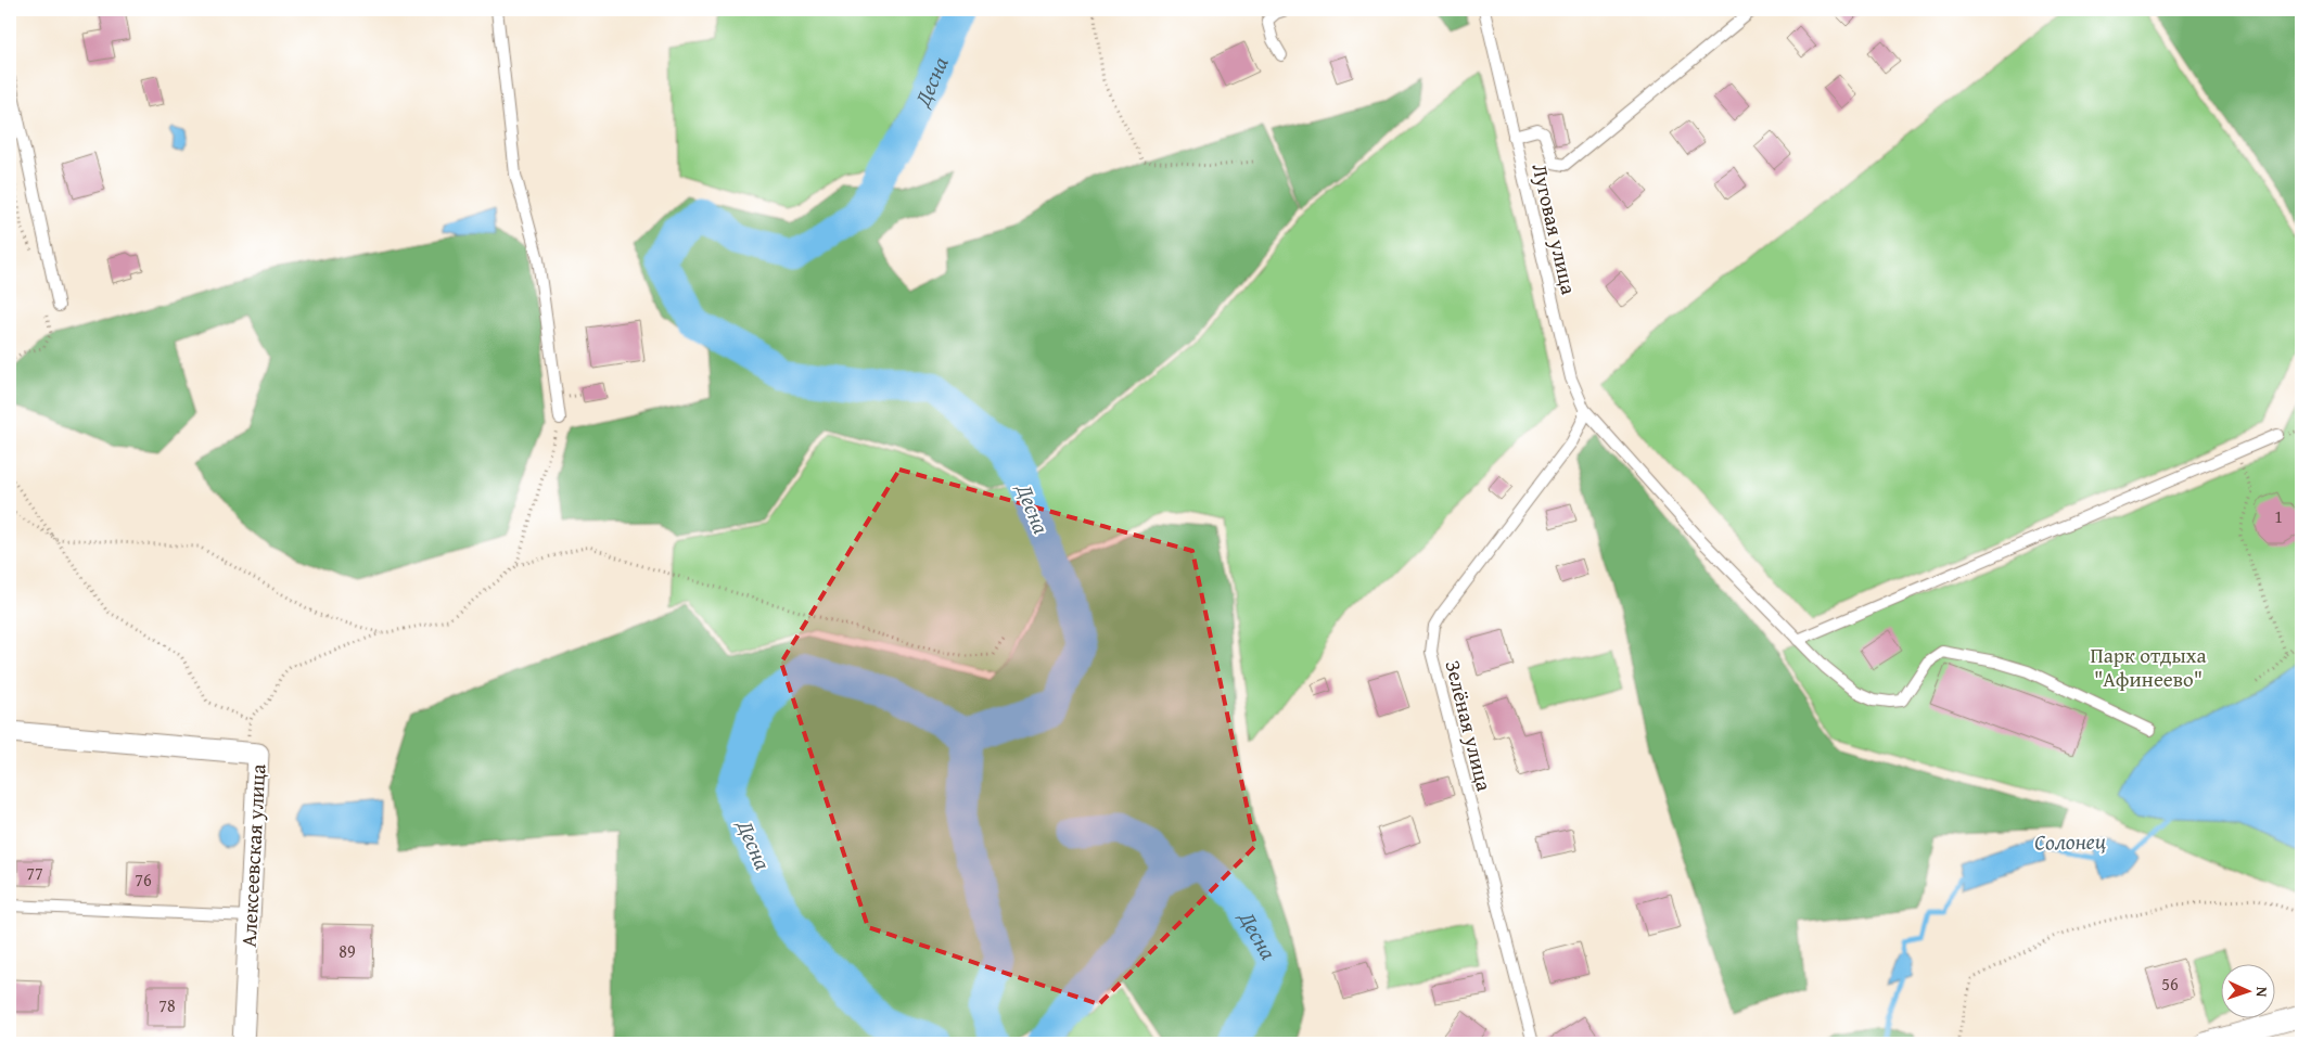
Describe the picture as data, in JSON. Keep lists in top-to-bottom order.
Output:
{
  "streets": {
    "street": ["Алексеевская улица"],
    "lane": ["Луговая улица", "Зелёная улица"]
  },
  "crossings": [
    ["Луговая улица", "Зелёная улица"]
  ],
  "water": ["Десна", "Солонец"],
  "parks": ["Парк отдыха \"Афинеево\""],
  "house_numbers": [
    "1",
    "77",
    "76",
    "89",
    "56",
    "78"
  ],
  "north": "right"
}
